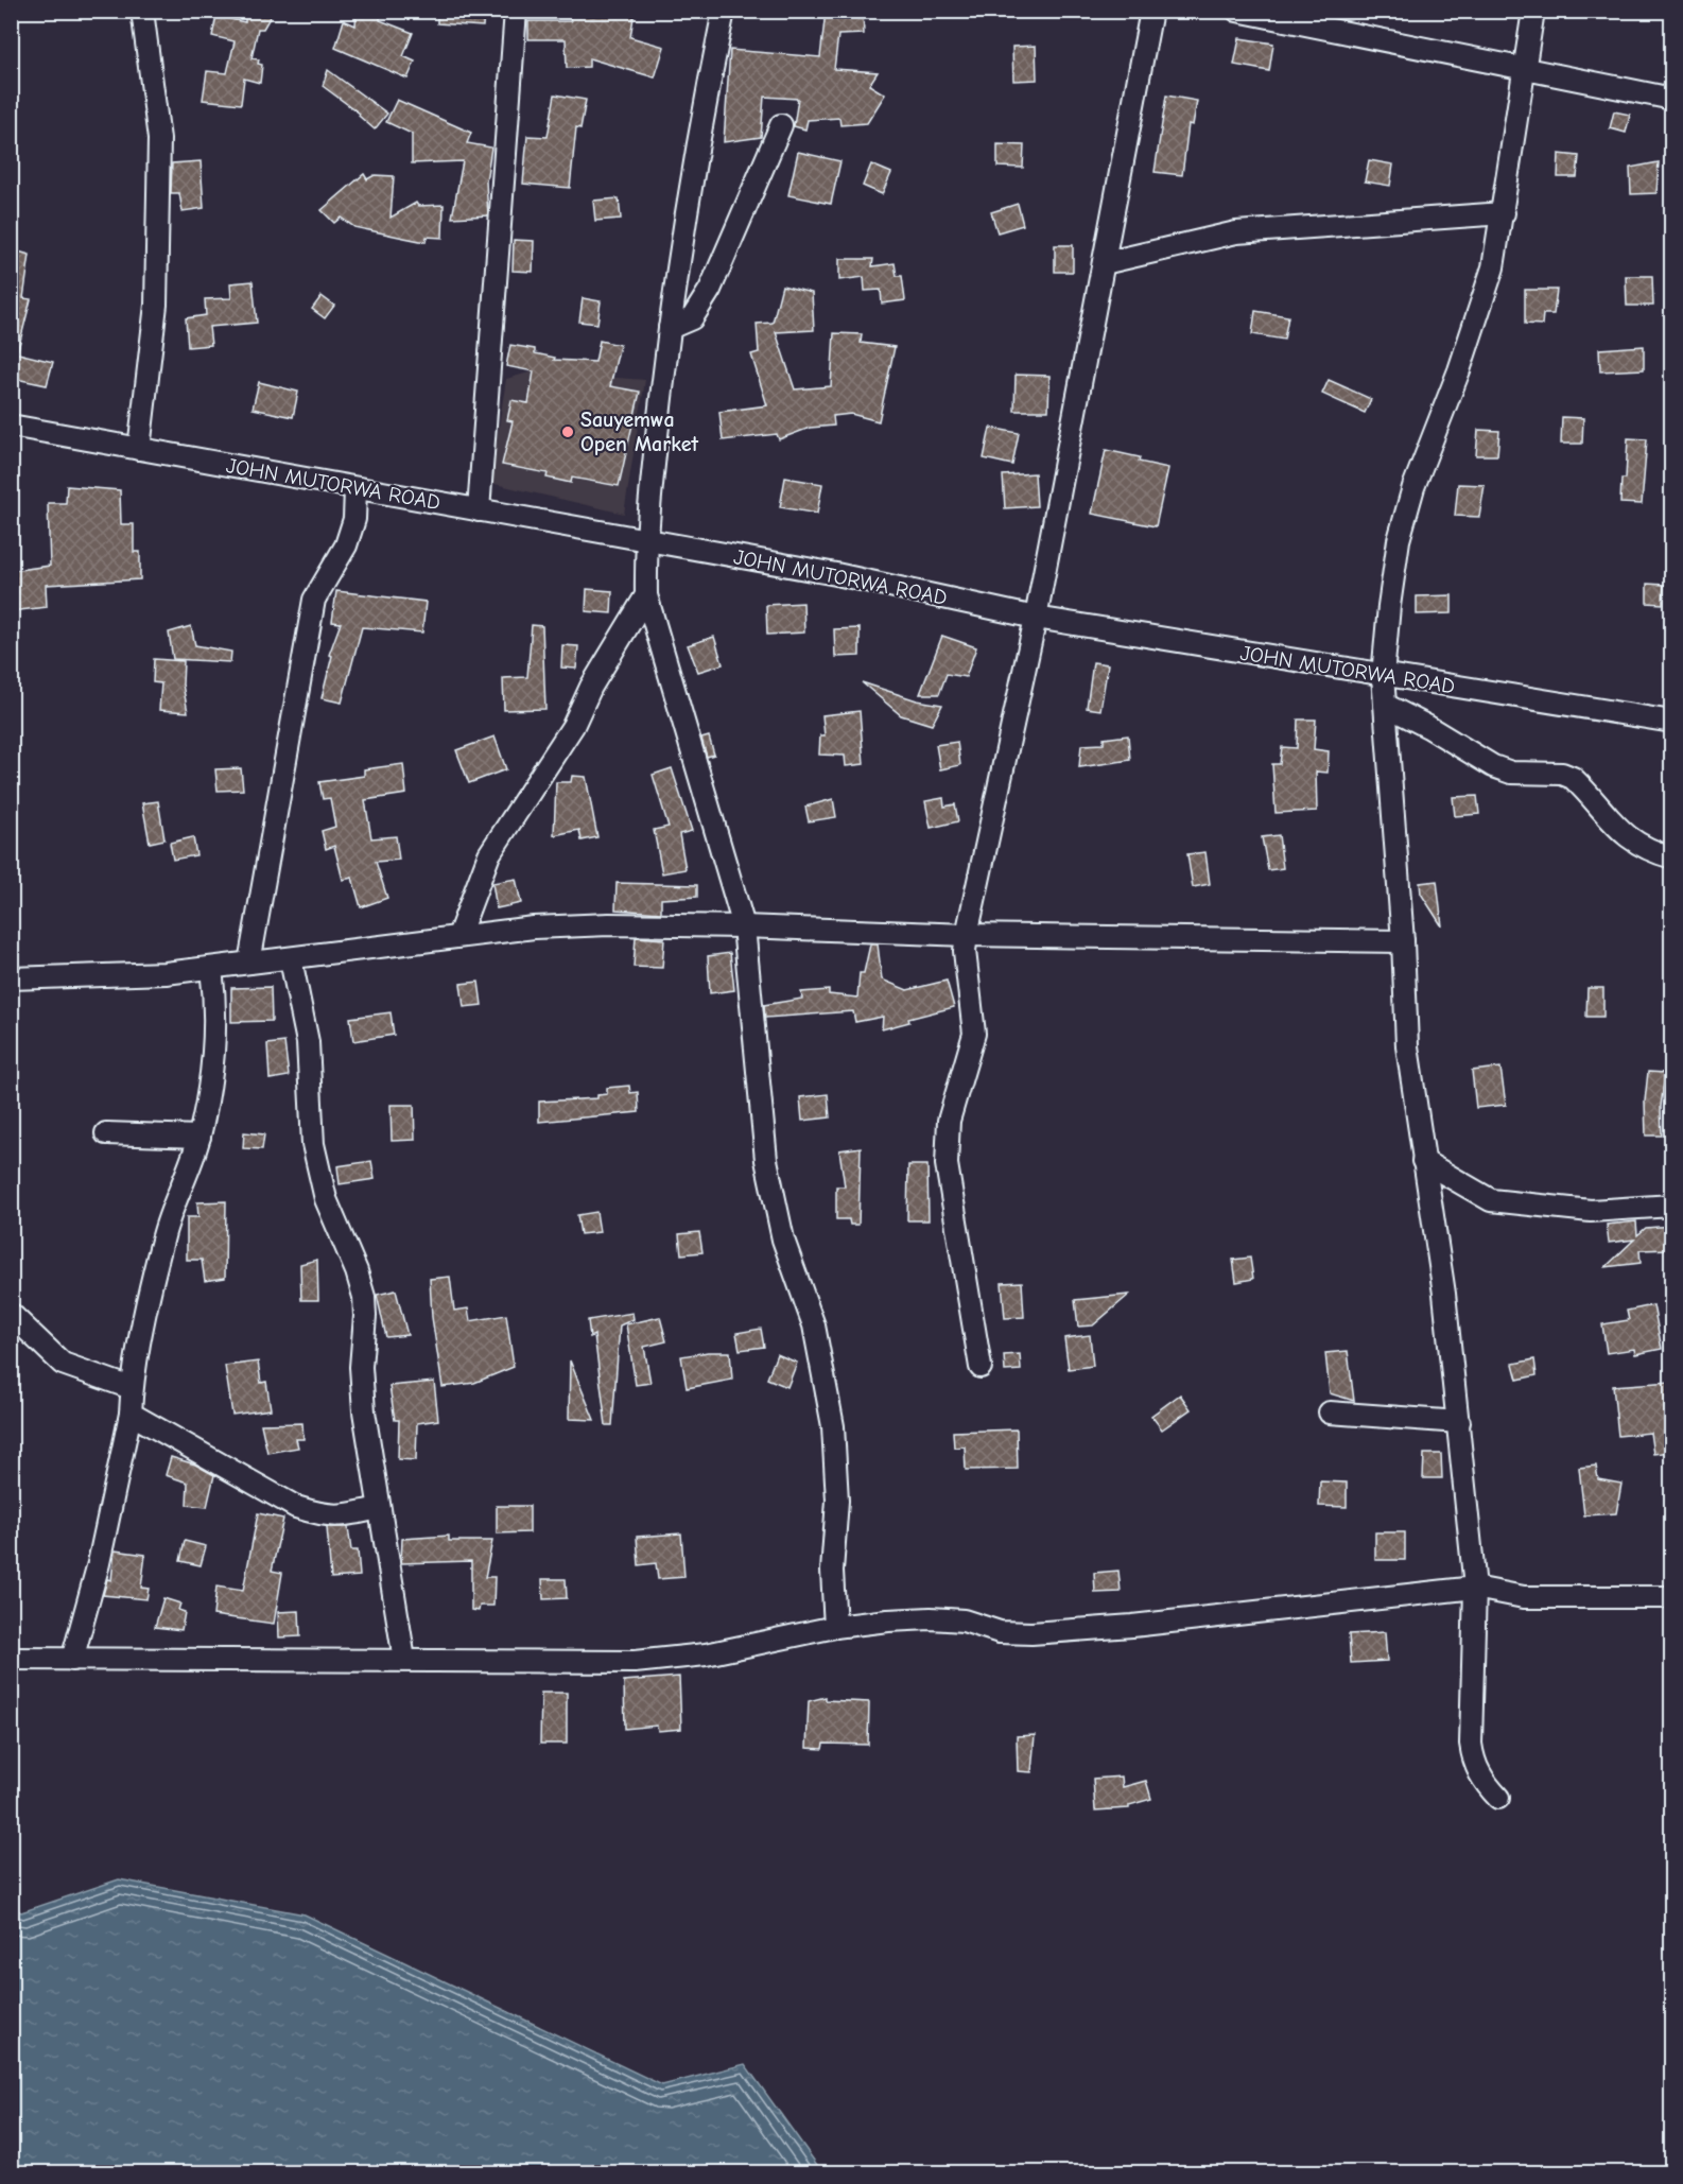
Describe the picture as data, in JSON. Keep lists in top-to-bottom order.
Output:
{
  "streets": {
    "street": ["JOHN MUTORWA ROAD"]
  },
  "places": ["Sauyemwa Open Market"]
}
